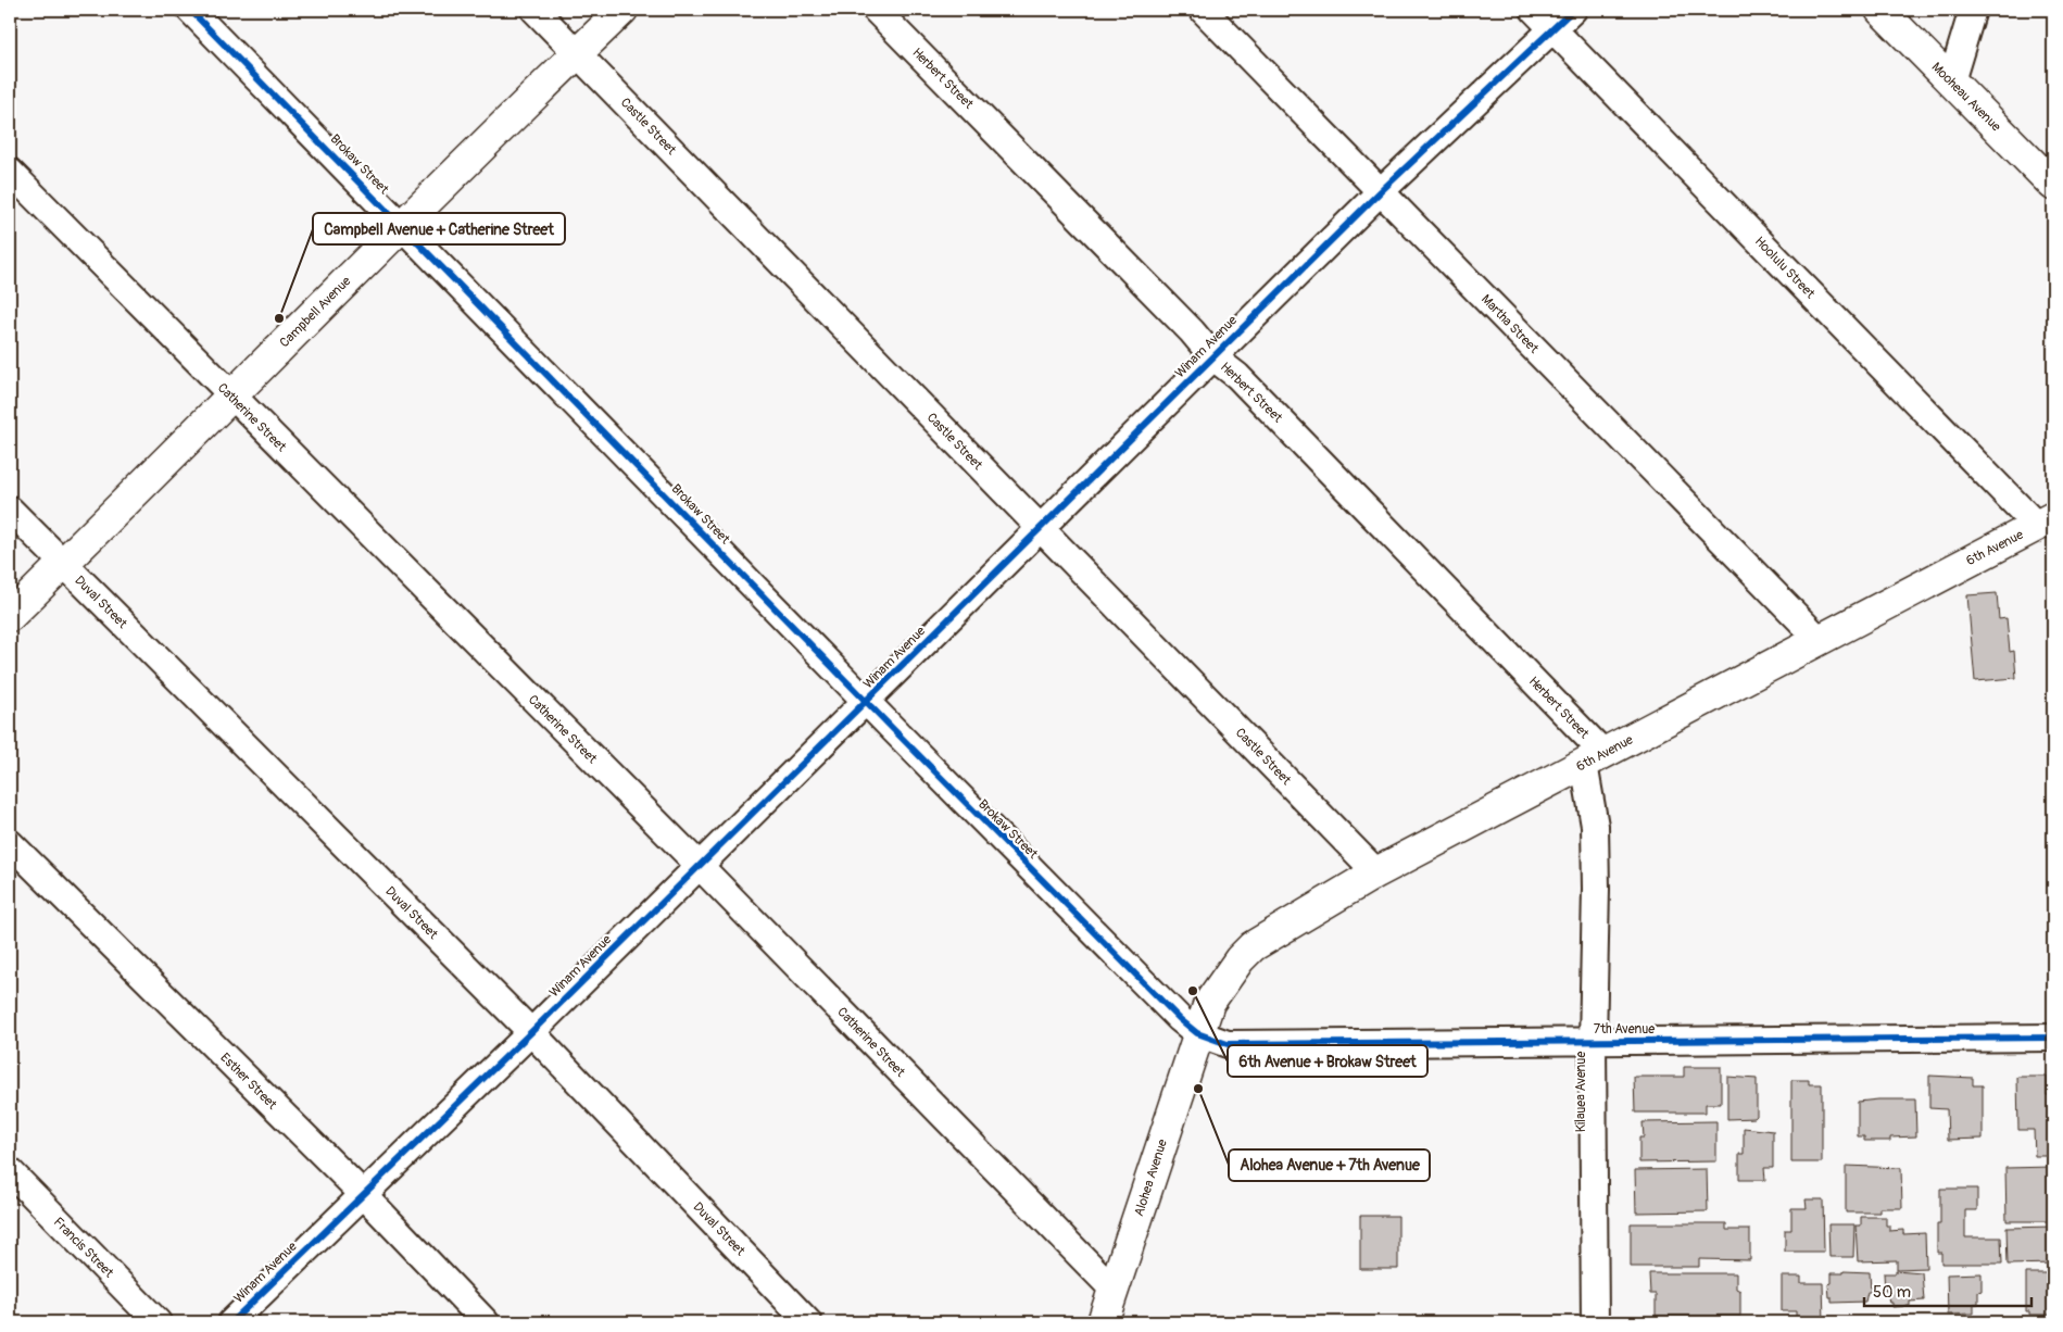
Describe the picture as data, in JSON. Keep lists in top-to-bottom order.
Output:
{
  "streets": {
    "street": [
      "Herbert Street",
      "Mooheau Avenue",
      "Castle Street",
      "Brokaw Street",
      "Hoolulu Street",
      "Campbell Avenue",
      "Martha Street",
      "Winam Avenue",
      "Catherine Street",
      "6th Avenue",
      "Duval Street",
      "7th Avenue",
      "Esther Street",
      "Kilauea Avenue",
      "Alohea Avenue",
      "Francis Street"
    ]
  },
  "crossings": [
    ["Herbert Street", "Winam Avenue"],
    ["Herbert Street", "6th Avenue"],
    ["Herbert Street", "Kilauea Avenue"],
    ["Castle Street", "Campbell Avenue"],
    ["Castle Street", "Winam Avenue"],
    ["Castle Street", "6th Avenue"],
    ["Brokaw Street", "Campbell Avenue"],
    ["Brokaw Street", "Winam Avenue"],
    ["Brokaw Street", "6th Avenue"],
    ["Brokaw Street", "7th Avenue"],
    ["Brokaw Street", "Alohea Avenue"],
    ["Hoolulu Street", "Winam Avenue"],
    ["Hoolulu Street", "6th Avenue"],
    ["Campbell Avenue", "Catherine Street"],
    ["Campbell Avenue", "Duval Street"],
    ["Martha Street", "Winam Avenue"],
    ["Martha Street", "6th Avenue"],
    ["Winam Avenue", "Catherine Street"],
    ["Winam Avenue", "Duval Street"],
    ["Winam Avenue", "Esther Street"],
    ["Catherine Street", "Alohea Avenue"],
    ["6th Avenue", "7th Avenue"],
    ["6th Avenue", "Kilauea Avenue"],
    ["6th Avenue", "Alohea Avenue"],
    ["7th Avenue", "Kilauea Avenue"],
    ["7th Avenue", "Alohea Avenue"]
  ],
  "places": ["Campbell Avenue + Catherine Street", "6th Avenue + Brokaw Street", "Alohea Avenue + 7th Avenue"],
  "scale_bar": "50 m"
}
